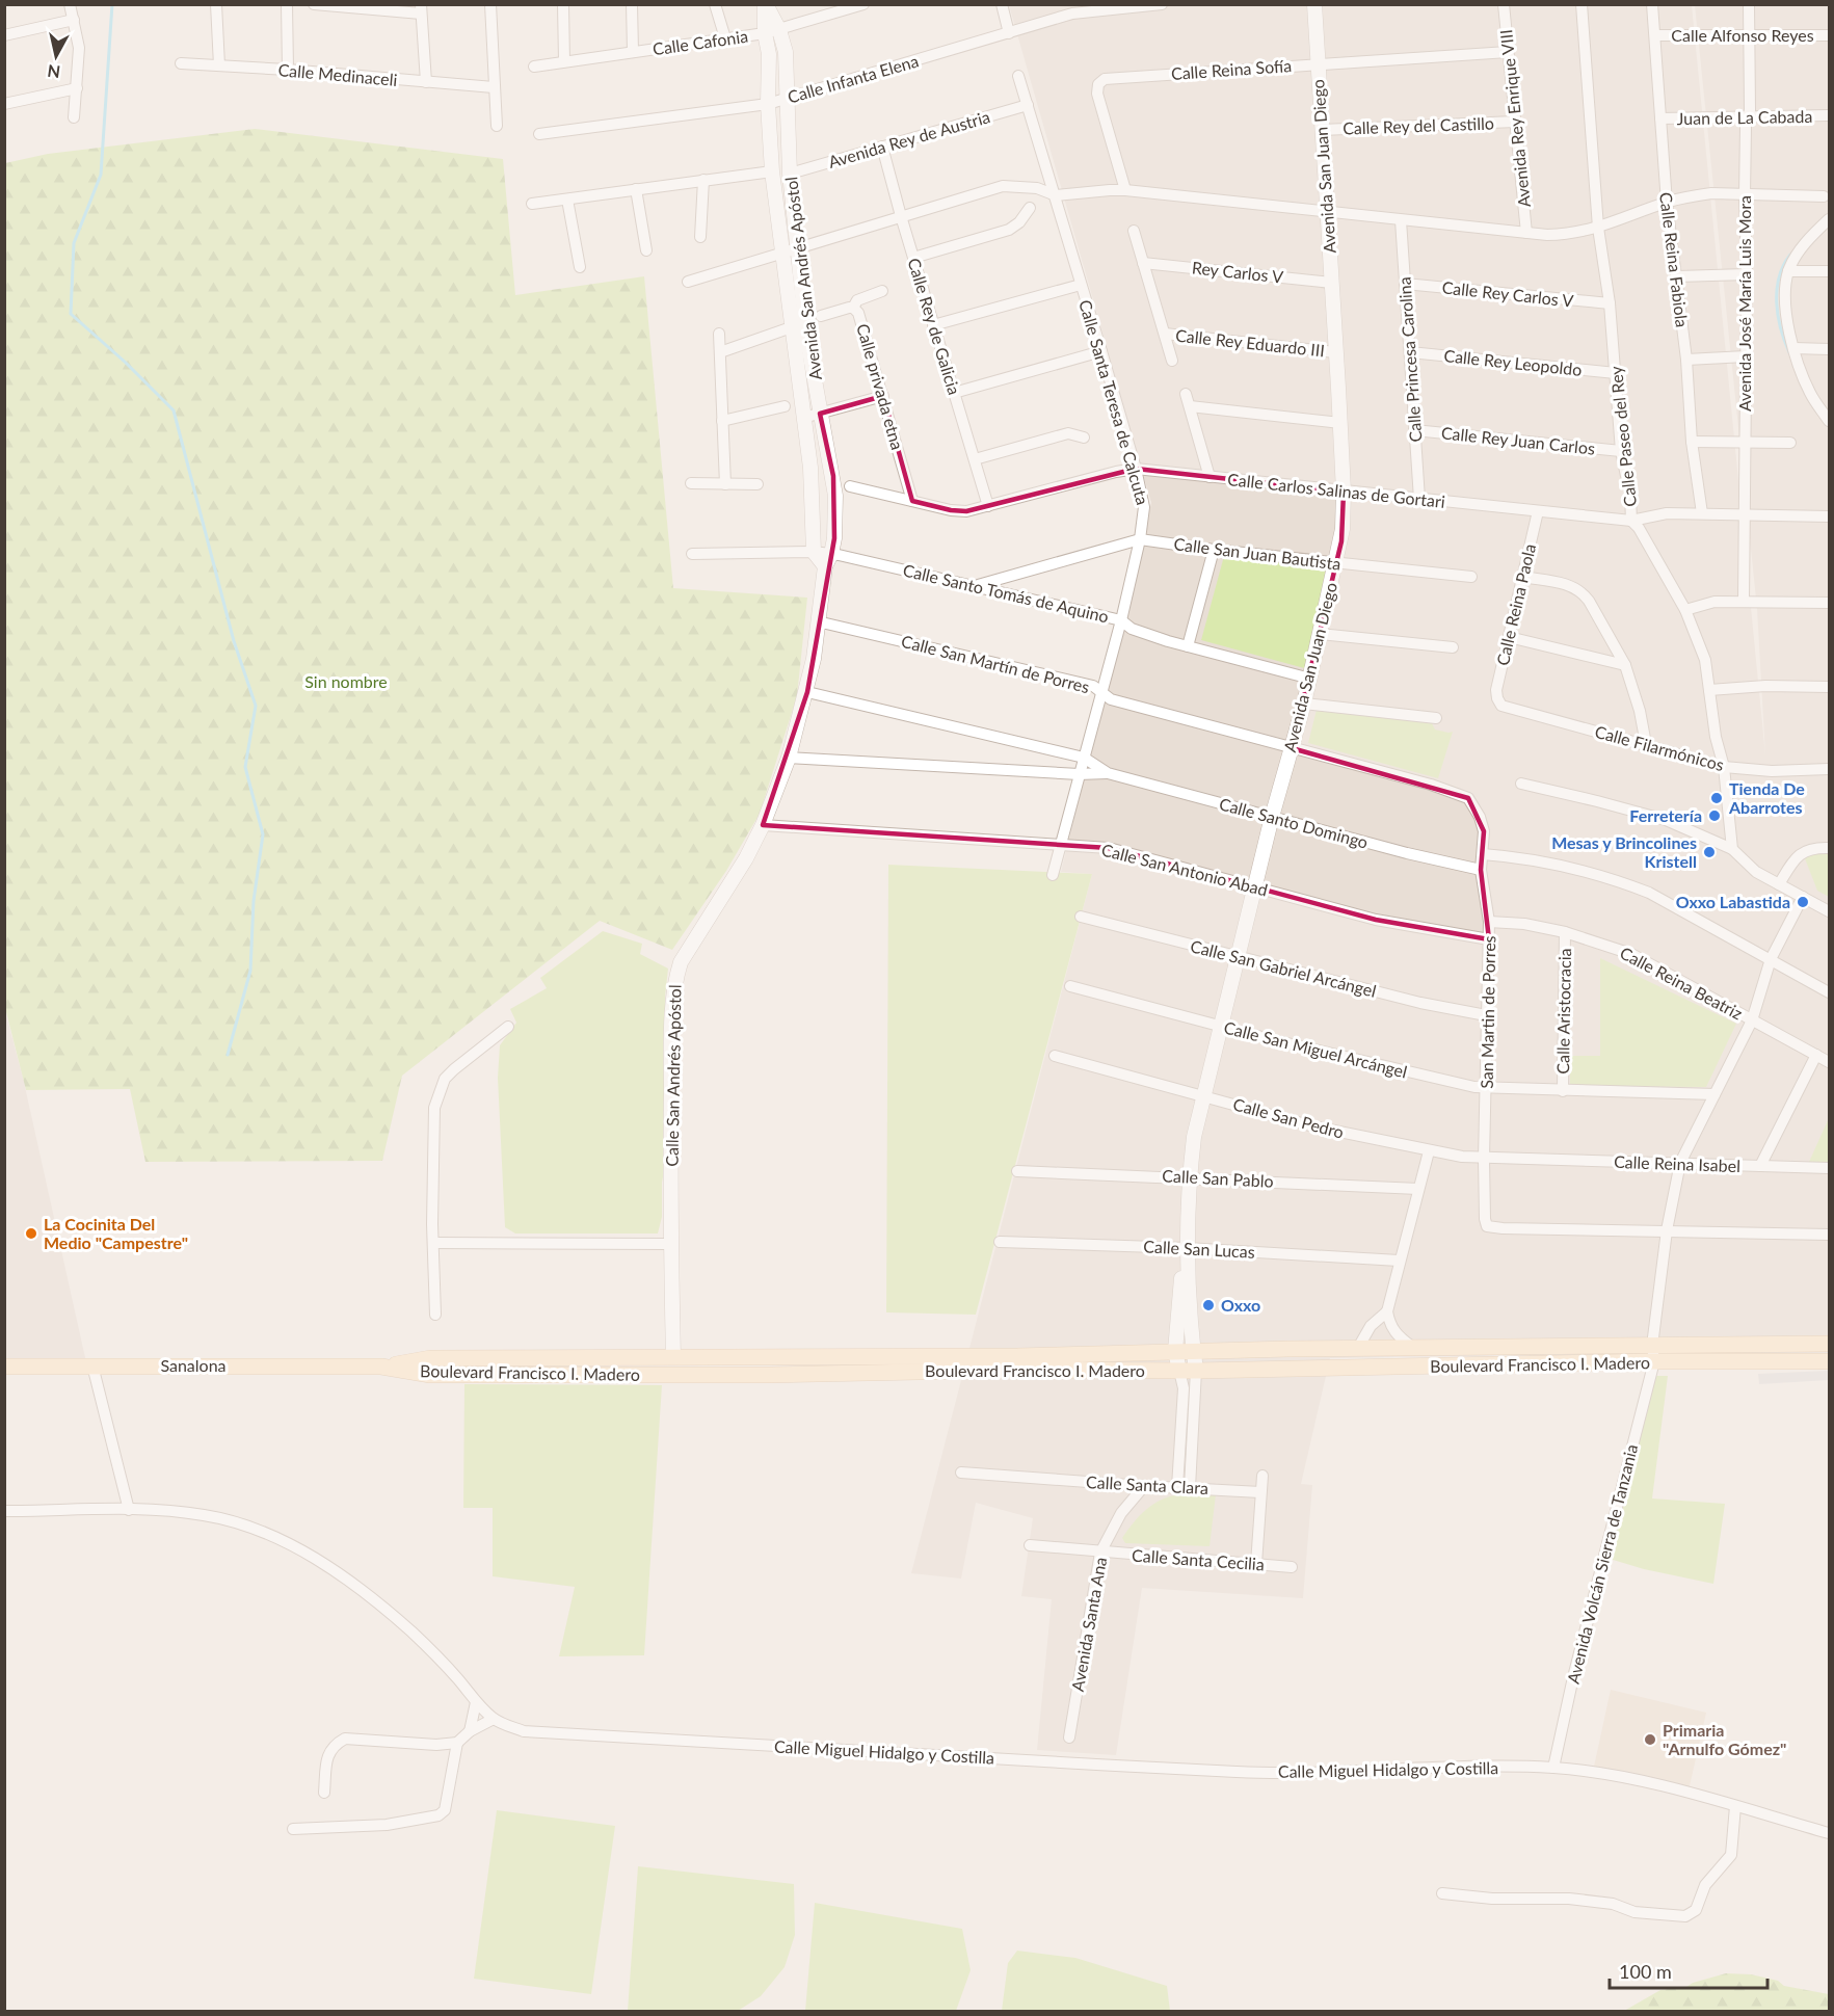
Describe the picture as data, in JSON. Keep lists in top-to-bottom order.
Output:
{
  "streets": {
    "main road": ["Boulevard Francisco I. Madero", "Sanalona"],
    "street": [
      "Calle Alfonso Reyes",
      "Calle Cafonia",
      "Calle Reina Sofía",
      "Calle Medinaceli",
      "Calle Infanta Elena",
      "Juan de La Cabada",
      "Avenida Rey Enrique VIII",
      "Calle Rey del Castillo",
      "Avenida Rey de Austria",
      "Avenida San Juan Diego",
      "Calle Reina Fabiola",
      "Rey Carlos V",
      "Avenida San Andrés Apóstol",
      "Calle Rey Carlos V",
      "Avenida José María Luis Mora",
      "Calle Rey de Galicia",
      "Calle Rey Eduardo III",
      "Calle Princesa Carolina",
      "Calle Rey Leopoldo",
      "Calle privada etna",
      "Calle Santa Teresa de Calcuta",
      "Calle Paseo del Rey",
      "Calle Rey Juan Carlos",
      "Calle Carlos Salinas de Gortari",
      "Calle San Juan Bautista",
      "Calle Santo Tomás de Aquino",
      "Calle Reina Paola",
      "Calle San Martín de Porres",
      "Calle Filarmónicos",
      "Calle Santo Domingo",
      "Calle San Antonio Abad",
      "Calle San Gabriel Arcángel",
      "Calle Reina Beatriz",
      "Calle Aristocracia",
      "San Martin de Porres",
      "Calle San Miguel Arcángel",
      "Calle San Andrés Apóstol",
      "Calle San Pedro",
      "Calle Reina Isabel",
      "Calle San Pablo",
      "Calle San Lucas",
      "Calle Santa Clara",
      "Calle Santa Cecilia",
      "Avenida Volcán Sierra de Tanzania",
      "Avenida Santa Ana",
      "Calle Miguel Hidalgo y Costilla"
    ]
  },
  "crossings": [
    ["Calle Alfonso Reyes", "Calle Reina Fabiola"],
    ["Calle Alfonso Reyes", "Avenida José María Luis Mora"],
    ["Calle Cafonia", "Avenida San Andrés Apóstol"],
    ["Calle Reina Sofía", "Avenida Rey Enrique VIII"],
    ["Calle Reina Sofía", "Avenida San Juan Diego"],
    ["Calle Infanta Elena", "Avenida San Andrés Apóstol"],
    ["Juan de La Cabada", "Calle Reina Fabiola"],
    ["Juan de La Cabada", "Avenida José María Luis Mora"],
    ["Avenida Rey Enrique VIII", "Calle Rey del Castillo"],
    ["Calle Rey del Castillo", "Avenida San Juan Diego"],
    ["Avenida Rey de Austria", "Avenida San Andrés Apóstol"],
    ["Avenida Rey de Austria", "Calle Rey de Galicia"],
    ["Avenida Rey de Austria", "Calle Santa Teresa de Calcuta"],
    ["Avenida San Juan Diego", "Rey Carlos V"],
    ["Avenida San Juan Diego", "Calle Rey Eduardo III"],
    ["Avenida San Juan Diego", "Calle Carlos Salinas de Gortari"],
    ["Avenida San Juan Diego", "Calle San Juan Bautista"],
    ["Avenida San Juan Diego", "Calle Santo Tomás de Aquino"],
    ["Avenida San Juan Diego", "Calle San Martín de Porres"],
    ["Avenida San Juan Diego", "Calle Santo Domingo"],
    ["Avenida San Juan Diego", "Calle San Antonio Abad"],
    ["Avenida San Juan Diego", "Calle San Gabriel Arcángel"],
    ["Avenida San Juan Diego", "Calle San Miguel Arcángel"],
    ["Avenida San Juan Diego", "Calle San Pedro"],
    ["Avenida San Juan Diego", "Calle San Pablo"],
    ["Avenida San Juan Diego", "Calle San Lucas"],
    ["Avenida San Juan Diego", "Boulevard Francisco I. Madero"],
    ["Calle Reina Fabiola", "Calle Carlos Salinas de Gortari"],
    ["Avenida San Andrés Apóstol", "Calle Santo Tomás de Aquino"],
    ["Avenida San Andrés Apóstol", "Calle San Andrés Apóstol"],
    ["Calle Rey Carlos V", "Calle Princesa Carolina"],
    ["Calle Rey Carlos V", "Calle Paseo del Rey"],
    ["Avenida José María Luis Mora", "Calle Carlos Salinas de Gortari"],
    ["Calle Rey de Galicia", "Calle Carlos Salinas de Gortari"],
    ["Calle Princesa Carolina", "Calle Rey Leopoldo"],
    ["Calle Princesa Carolina", "Calle Rey Juan Carlos"],
    ["Calle Princesa Carolina", "Calle Carlos Salinas de Gortari"],
    ["Calle Rey Leopoldo", "Calle Paseo del Rey"],
    ["Calle privada etna", "Calle Carlos Salinas de Gortari"],
    ["Calle Santa Teresa de Calcuta", "Calle Carlos Salinas de Gortari"],
    ["Calle Santa Teresa de Calcuta", "Calle San Juan Bautista"],
    ["Calle Santa Teresa de Calcuta", "Calle Santo Tomás de Aquino"],
    ["Calle Santa Teresa de Calcuta", "Calle San Martín de Porres"],
    ["Calle Santa Teresa de Calcuta", "Calle Santo Domingo"],
    ["Calle Santa Teresa de Calcuta", "Calle San Antonio Abad"],
    ["Calle Paseo del Rey", "Calle Rey Juan Carlos"],
    ["Calle Paseo del Rey", "Calle Carlos Salinas de Gortari"],
    ["Calle Paseo del Rey", "Calle Filarmónicos"],
    ["Calle Carlos Salinas de Gortari", "Calle Reina Paola"],
    ["Calle San Juan Bautista", "Calle Santo Tomás de Aquino"],
    ["Calle Santo Tomás de Aquino", "Calle San Andrés Apóstol"],
    ["Calle Reina Paola", "Calle Filarmónicos"],
    ["Calle San Martín de Porres", "San Martin de Porres"],
    ["Calle San Martín de Porres", "Calle San Andrés Apóstol"],
    ["Calle Santo Domingo", "San Martin de Porres"],
    ["Calle Santo Domingo", "Calle San Andrés Apóstol"],
    ["Calle San Antonio Abad", "San Martin de Porres"],
    ["Calle San Antonio Abad", "Calle San Andrés Apóstol"],
    ["Calle San Gabriel Arcángel", "San Martin de Porres"],
    ["Calle Reina Beatriz", "Calle Aristocracia"],
    ["Calle Reina Beatriz", "San Martin de Porres"],
    ["Calle Reina Beatriz", "Avenida Volcán Sierra de Tanzania"],
    ["Calle Aristocracia", "Calle San Miguel Arcángel"],
    ["San Martin de Porres", "Calle San Miguel Arcángel"],
    ["San Martin de Porres", "Calle San Pedro"],
    ["San Martin de Porres", "Avenida Volcán Sierra de Tanzania"],
    ["Calle San Miguel Arcángel", "Avenida Volcán Sierra de Tanzania"],
    ["Calle San Andrés Apóstol", "Boulevard Francisco I. Madero"],
    ["Calle San Pedro", "Calle Reina Isabel"],
    ["Calle Reina Isabel", "Avenida Volcán Sierra de Tanzania"],
    ["Boulevard Francisco I. Madero", "Sanalona"],
    ["Boulevard Francisco I. Madero", "Avenida Volcán Sierra de Tanzania"],
    ["Calle Santa Clara", "Avenida Santa Ana"],
    ["Calle Santa Cecilia", "Avenida Santa Ana"],
    ["Avenida Volcán Sierra de Tanzania", "Calle Miguel Hidalgo y Costilla"]
  ],
  "parks": ["Sin nombre"],
  "places": [
    "Tienda De Abarrotes",
    "Ferretería",
    "Mesas y Brincolines Kristell",
    "Oxxo Labastida",
    "La Cocinita Del Medio \"Campestre\"",
    "Oxxo",
    "Primaria \"Arnulfo Gómez\""
  ],
  "scale_bar": "100 m",
  "north": "bottom"
}
